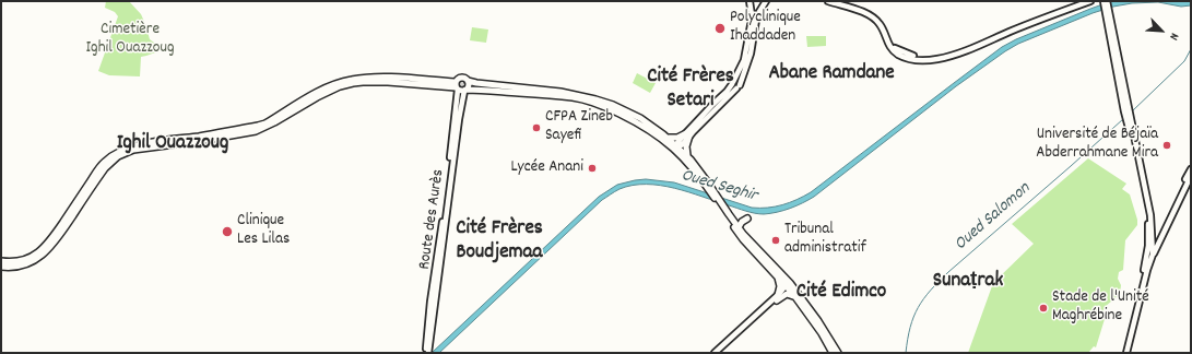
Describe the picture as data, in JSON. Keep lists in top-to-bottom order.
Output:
{
  "streets": {
    "street": ["Route des Aurès"]
  },
  "districts": [
    "Abane Ramdane",
    "Cité Frères Setari",
    "Ighil Ouazzoug",
    "Cité Frères Boudjemaa",
    "Sunaṭrak",
    "Cité Edimco"
  ],
  "water": ["Oued Seghir", "Oued Salomon"],
  "parks": ["Cimetière Ighil Ouazzoug"],
  "places": [
    "Polyclinique Ihaddaden",
    "CFPA Zineb Sayefi",
    "Université de Béjaïa Abderrahmane Mira",
    "Lycée Anani",
    "Clinique Les Lilas",
    "Tribunal administratif",
    "Stade de l'Unité Maghrébine"
  ],
  "north": "bottom right"
}
